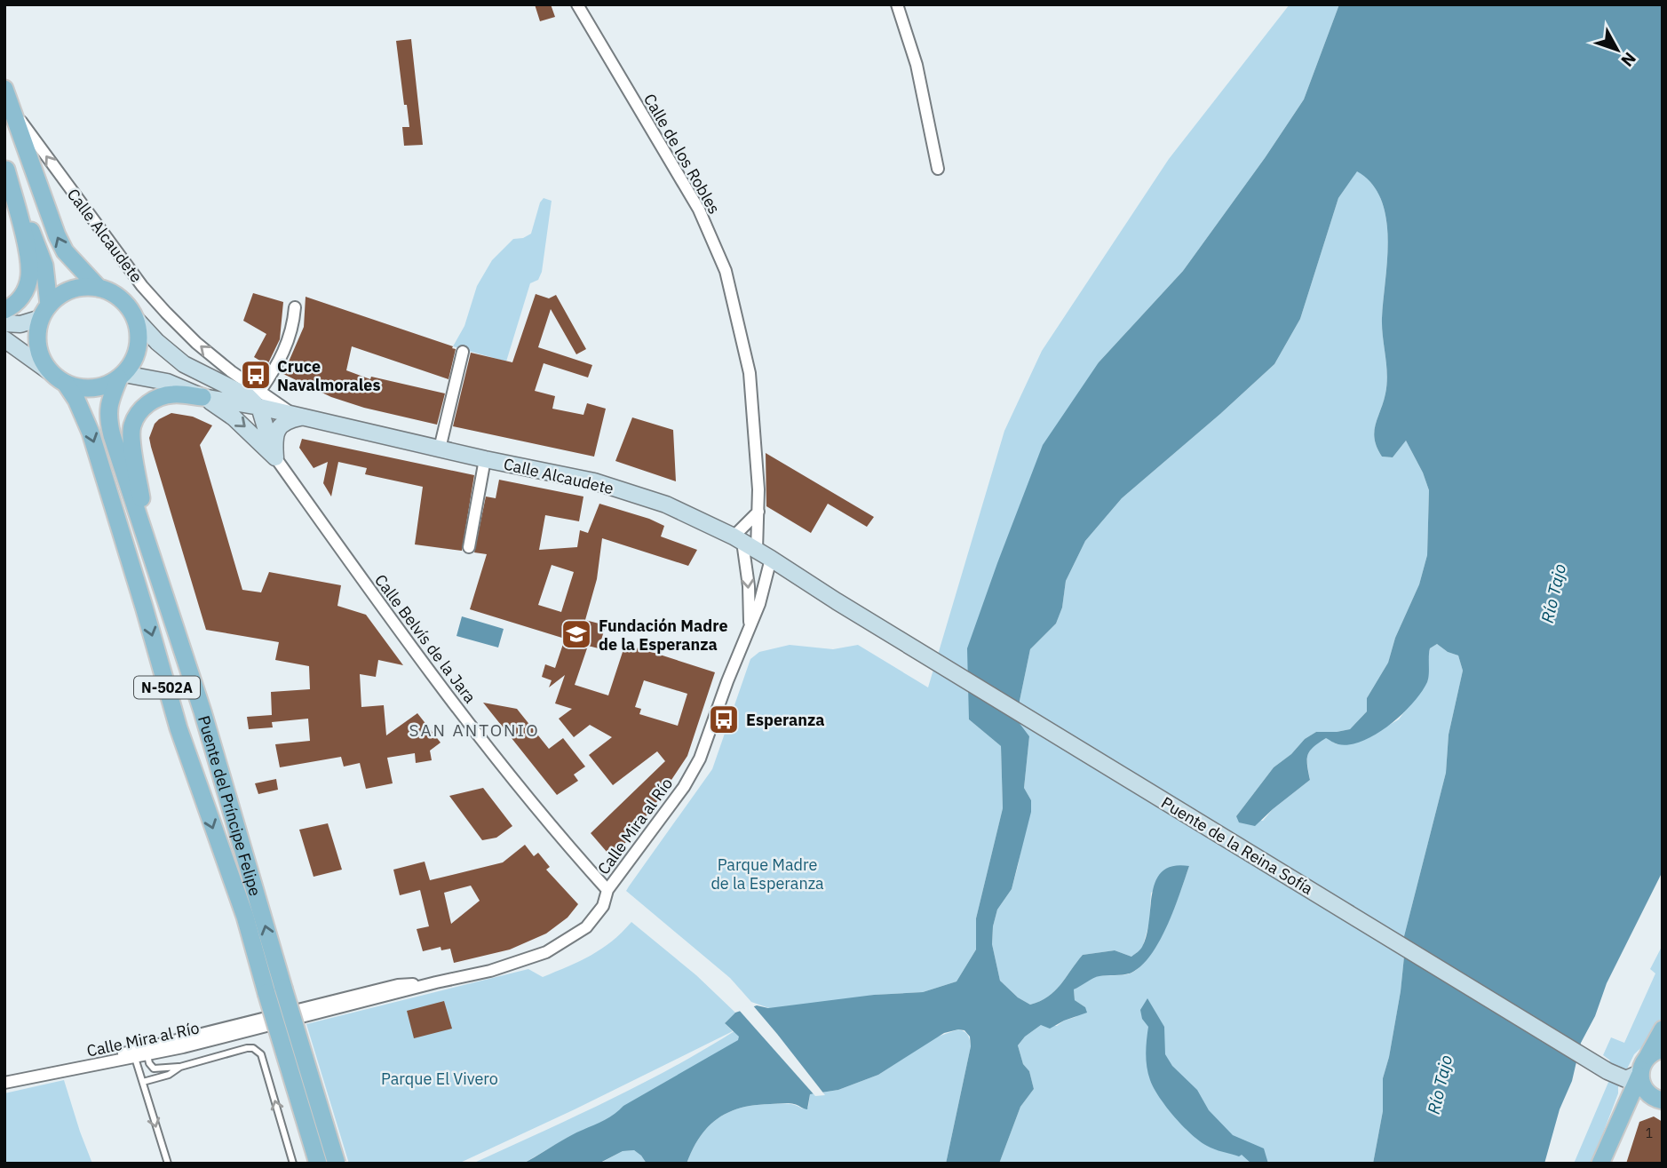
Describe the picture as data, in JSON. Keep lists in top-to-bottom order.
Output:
{
  "streets": {
    "main road": [
      "Calle Alcaudete",
      "N-502A",
      "Puente del Príncipe Felipe",
      "Puente de la Reina Sofía"
    ],
    "street": ["Calle de los Robles", "Calle Belvís de la Jara", "Calle Mira al Río"]
  },
  "crossings": [
    ["Calle de los Robles", "Calle Alcaudete"],
    ["Calle de los Robles", "Calle Mira al Río"],
    ["Calle Alcaudete", "N-502A"],
    ["Calle Alcaudete", "Puente del Príncipe Felipe"],
    ["Calle Alcaudete", "Calle Mira al Río"],
    ["Calle Alcaudete", "Puente de la Reina Sofía"],
    ["Calle Belvís de la Jara", "Calle Mira al Río"],
    ["N-502A", "Puente del Príncipe Felipe"]
  ],
  "districts": ["SAN ANTONIO"],
  "water": ["Río Tajo"],
  "parks": ["Parque Madre de la Esperanza", "Parque El Vivero"],
  "places": {
    "bus stop": ["Cruce Navalmorales", "Esperanza"],
    "school or university": ["Fundación Madre de la Esperanza"]
  },
  "house_numbers": ["1"],
  "north": "bottom right"
}
